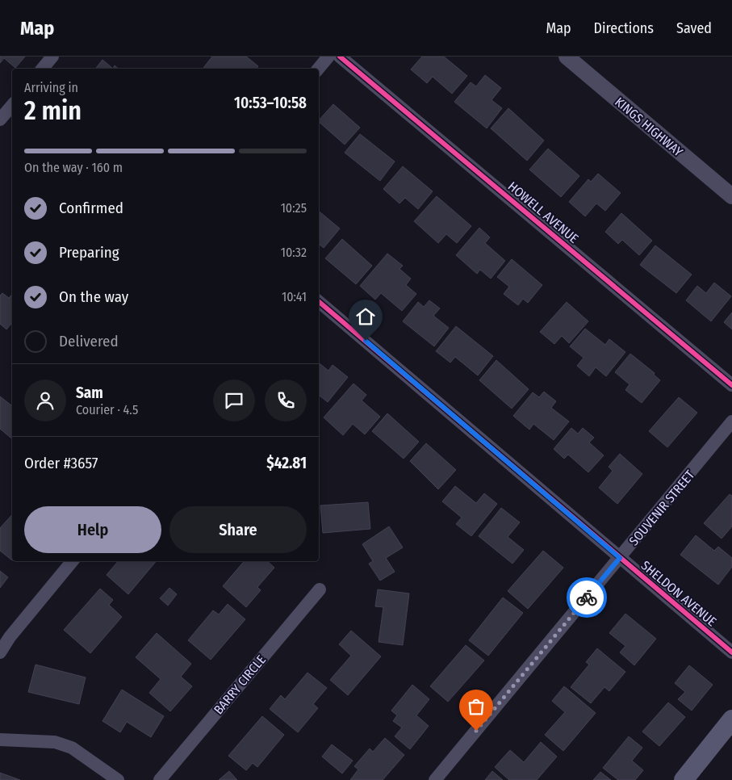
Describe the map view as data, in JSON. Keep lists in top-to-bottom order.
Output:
{
  "streets": {
    "street": [
      "KINGS HIGHWAY",
      "HOWELL AVENUE",
      "SOUVENIR STREET",
      "SHELDON AVENUE",
      "BARRY CIRCLE"
    ]
  },
  "crossings": [
    ["SOUVENIR STREET", "SHELDON AVENUE"]
  ],
  "page": {
    "header": "Map",
    "nav": ["Map", "Directions", "Saved"],
    "heading": ["2 min", "Arriving in", "10:53–10:58"],
    "panel": [
      "Sam",
      "Courier · 4.5",
      "Order #3657",
      "$42.81"
    ],
    "bar": "On the way · 160 m",
    "list": [
      ["Confirmed", "10:25"],
      ["Preparing", "10:32"],
      ["On the way", "10:41"],
      "Delivered"
    ],
    "buttons": ["Help", "Share"]
  }
}
